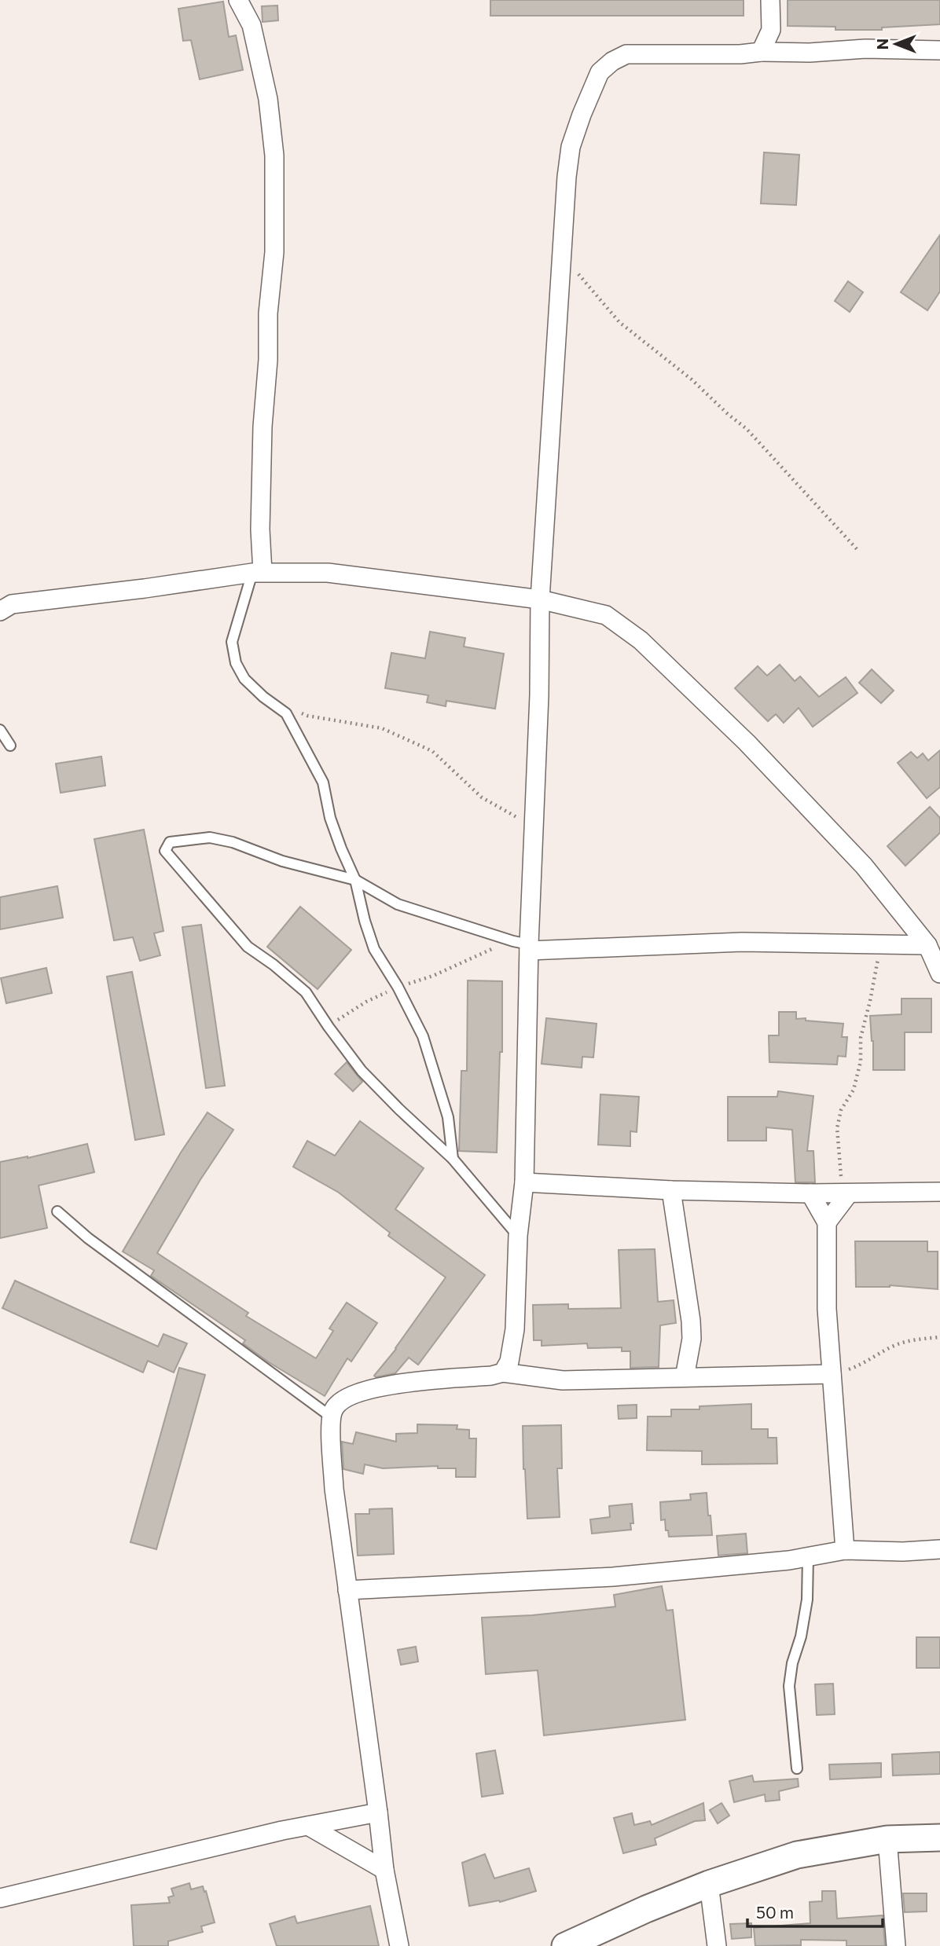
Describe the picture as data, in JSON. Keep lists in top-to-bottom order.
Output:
{
  "scale_bar": "50 m",
  "north": "left"
}
